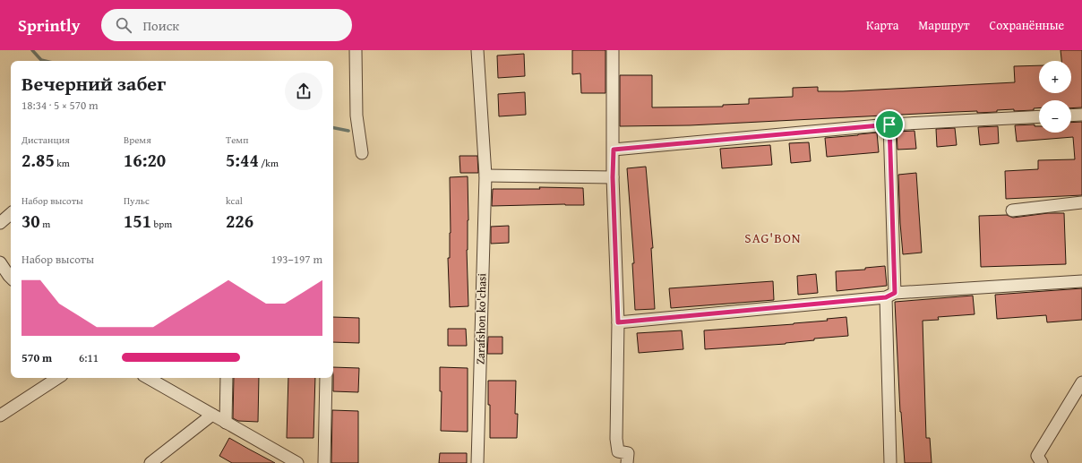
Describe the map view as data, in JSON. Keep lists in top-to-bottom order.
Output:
{
  "streets": {
    "street": ["Zarafshon ko'chasi"]
  },
  "districts": ["SAG'BON"],
  "page": {
    "header": "Sprintly",
    "search": "Поиск",
    "nav": ["Карта", "Маршрут", "Сохранённые"],
    "map_buttons": ["+", "−"],
    "heading": ["Вечерний забег", "18:34 · 5 × 570 m"],
    "stats": [
      ["Дистанция", "2.85 km"],
      ["Время", "16:20"],
      ["Темп", "5:44 /km"],
      ["Набор высоты", "30 m"],
      ["Пульс", "151 bpm"],
      ["kcal", "226"]
    ],
    "chart": ["Набор высоты", "193–197 m"],
    "list": [
      {
        "name": "570 m",
        "note": "6:11"
      }
    ]
  }
}
